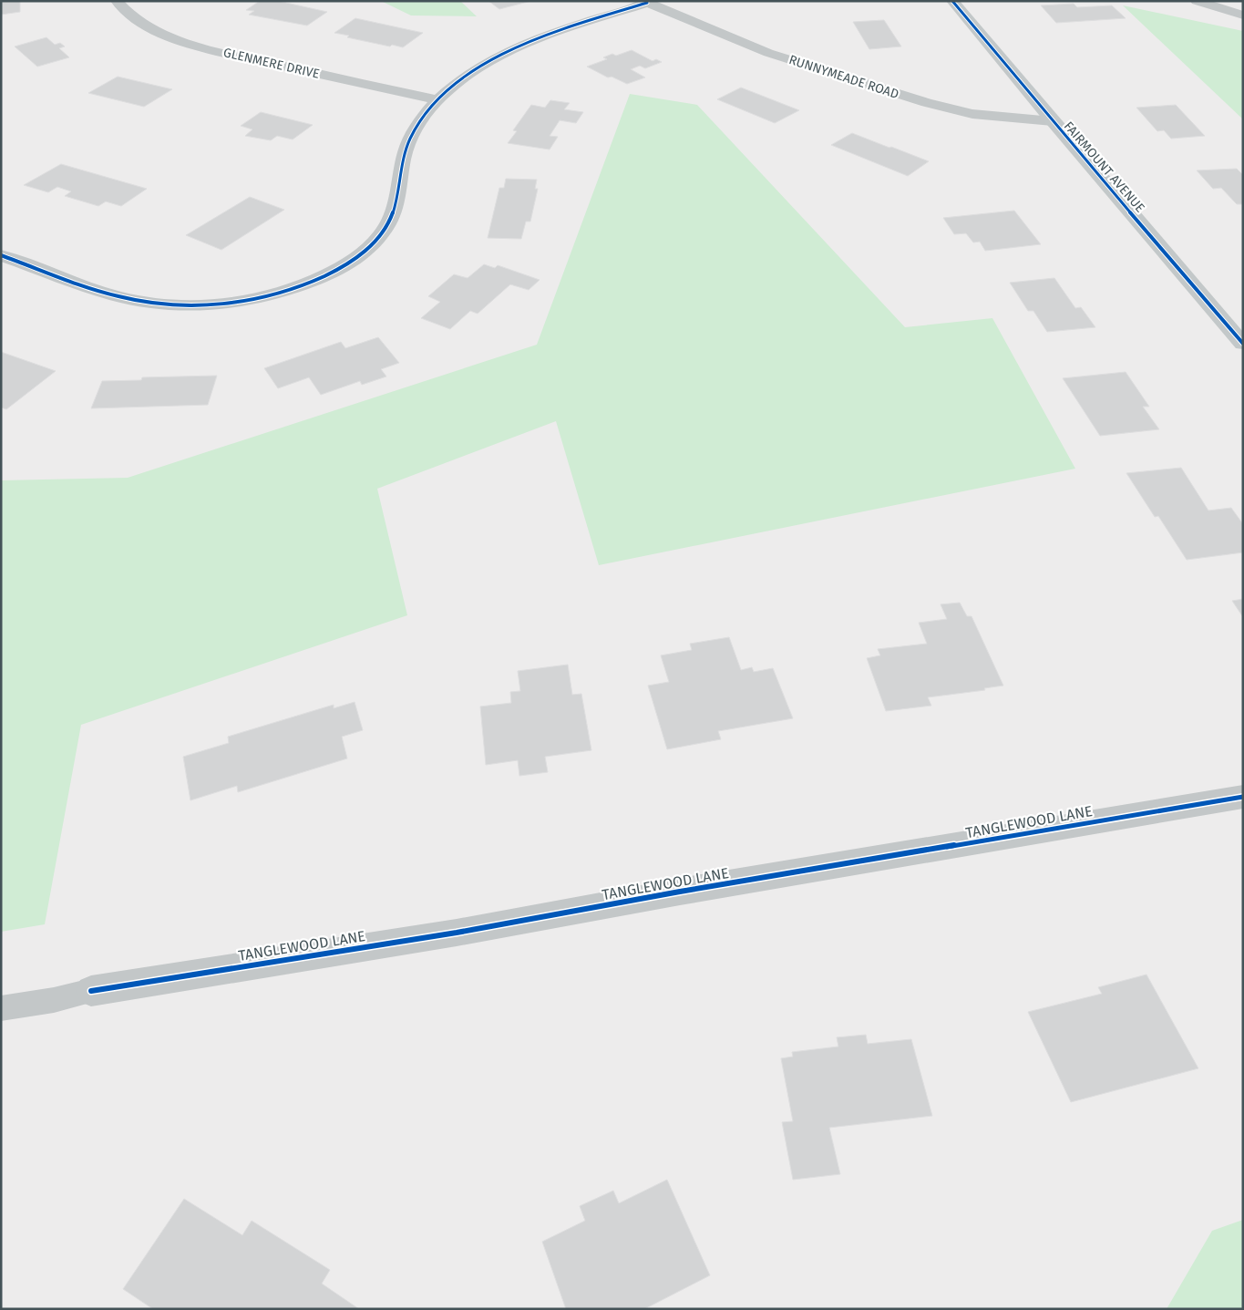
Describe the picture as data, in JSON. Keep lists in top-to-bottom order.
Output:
{
  "streets": {
    "main road": ["FAIRMOUNT AVENUE"],
    "street": ["GLENMERE DRIVE", "RUNNYMEADE ROAD", "TANGLEWOOD LANE"]
  },
  "crossings": [
    ["RUNNYMEADE ROAD", "FAIRMOUNT AVENUE"]
  ]
}
